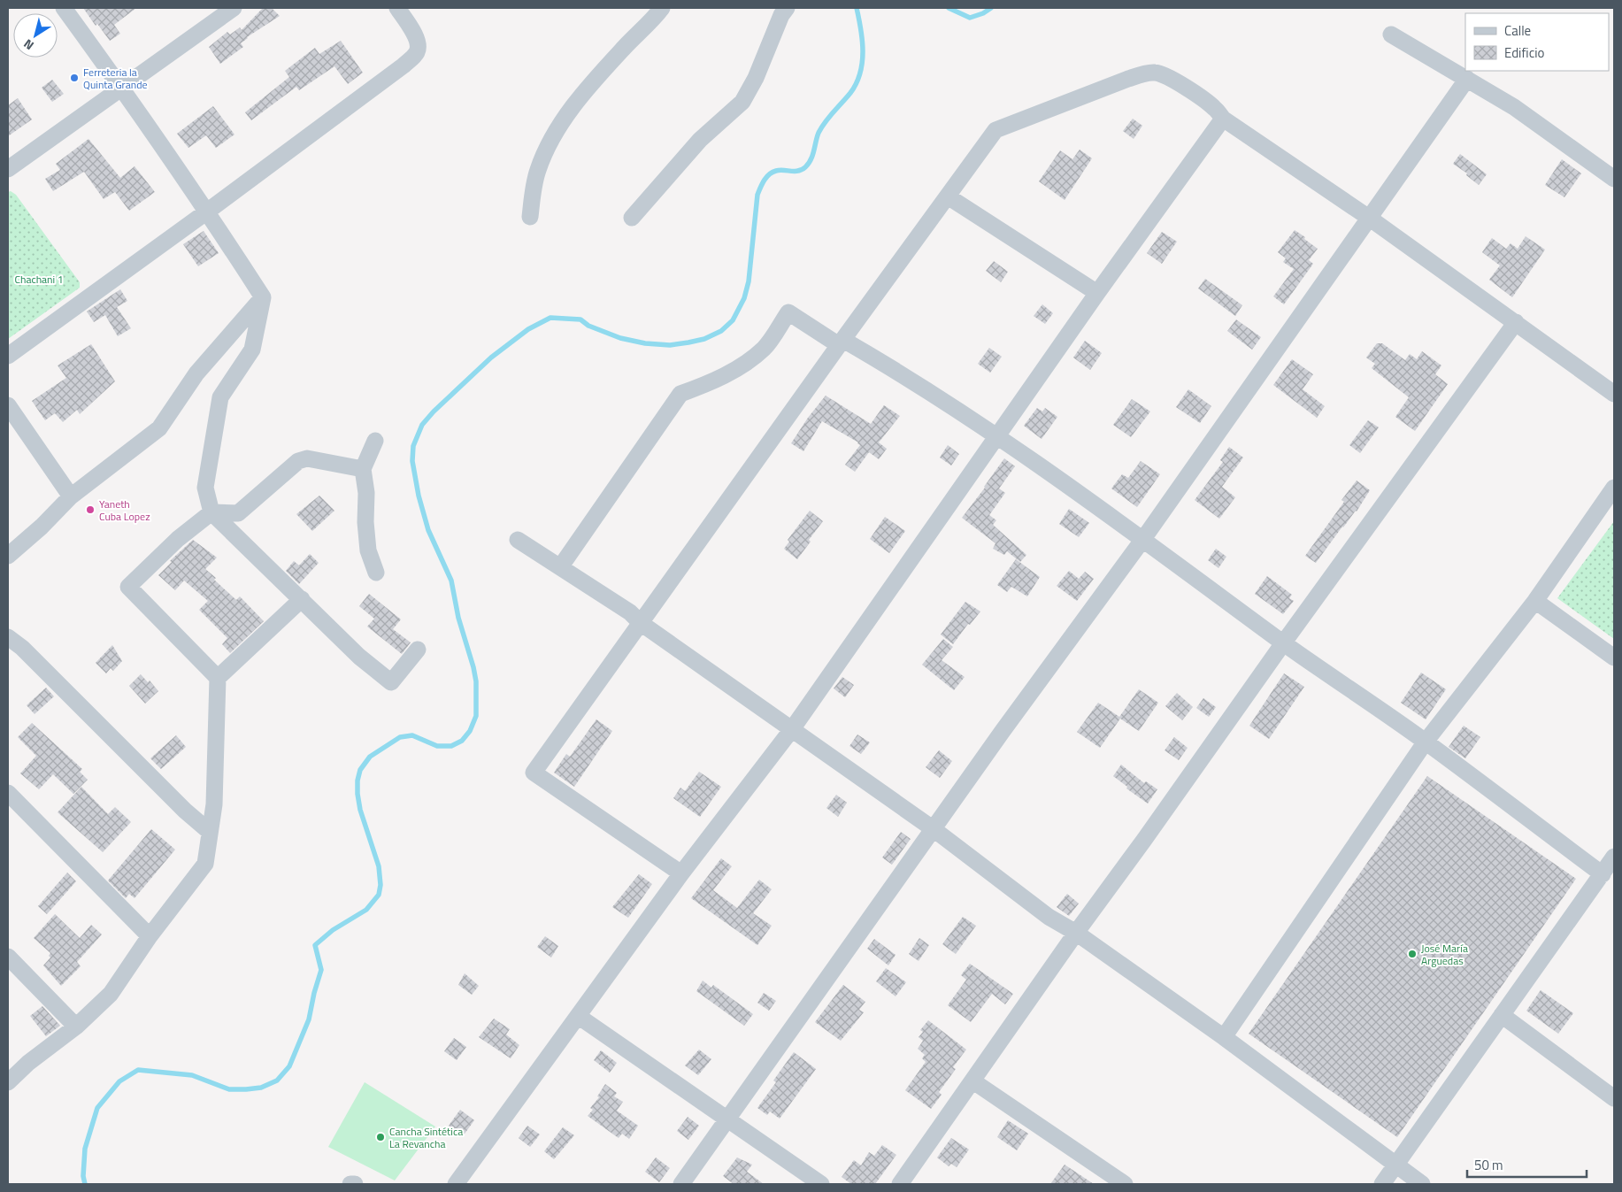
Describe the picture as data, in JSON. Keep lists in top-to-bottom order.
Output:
{
  "parks": ["Chachani 1"],
  "places": [
    "Ferreteria la Quinta Grande",
    "Yaneth Cuba Lopez",
    "José María Arguedas",
    "Cancha Sintética La Revancha"
  ],
  "legend": ["Calle", "Edificio"],
  "scale_bar": "50 m",
  "north": "bottom left"
}
